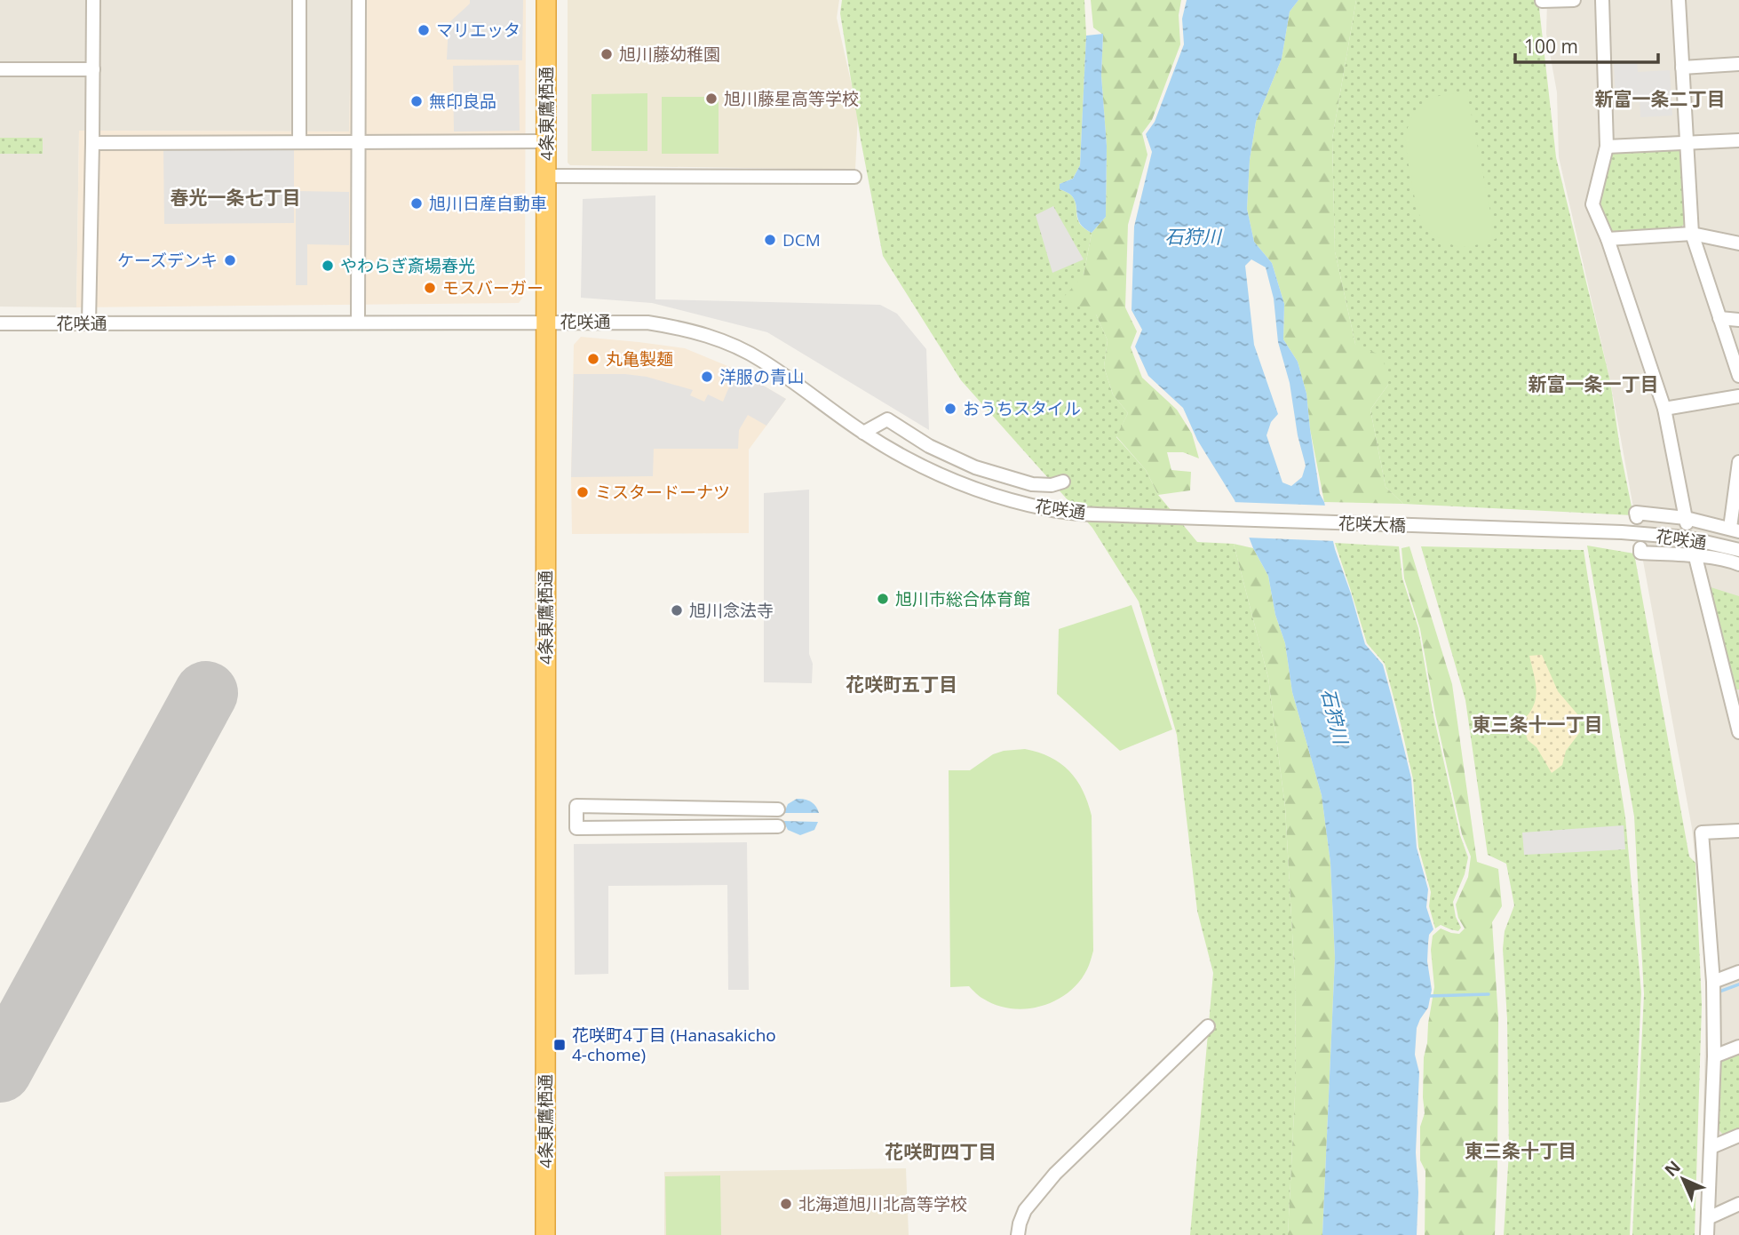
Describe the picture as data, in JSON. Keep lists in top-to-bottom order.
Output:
{
  "streets": {
    "highway": ["4条東鷹栖通"],
    "street": ["花咲通", "花咲大橋"]
  },
  "crossings": [
    ["4条東鷹栖通", "花咲通"],
    ["花咲通", "花咲大橋"]
  ],
  "districts": [
    "新富一条二丁目",
    "春光一条七丁目",
    "新富一条一丁目",
    "花咲町五丁目",
    "東三条十一丁目",
    "東三条十丁目",
    "花咲町四丁目"
  ],
  "water": ["石狩川"],
  "places": {
    "other": [
      "マリエッタ",
      "旭川藤幼稚園",
      "旭川藤星高等学校",
      "無印良品",
      "旭川日産自動車",
      "DCM",
      "ケーズデンキ",
      "やわらぎ斎場春光",
      "モスバーガー",
      "丸亀製麺",
      "洋服の青山",
      "おうちスタイル",
      "ミスタードーナツ",
      "旭川市総合体育館",
      "旭川念法寺",
      "北海道旭川北高等学校"
    ],
    "transit": ["花咲町4丁目 (Hanasakicho 4-chome)"]
  },
  "scale_bar": "100 m",
  "north": "top left"
}
